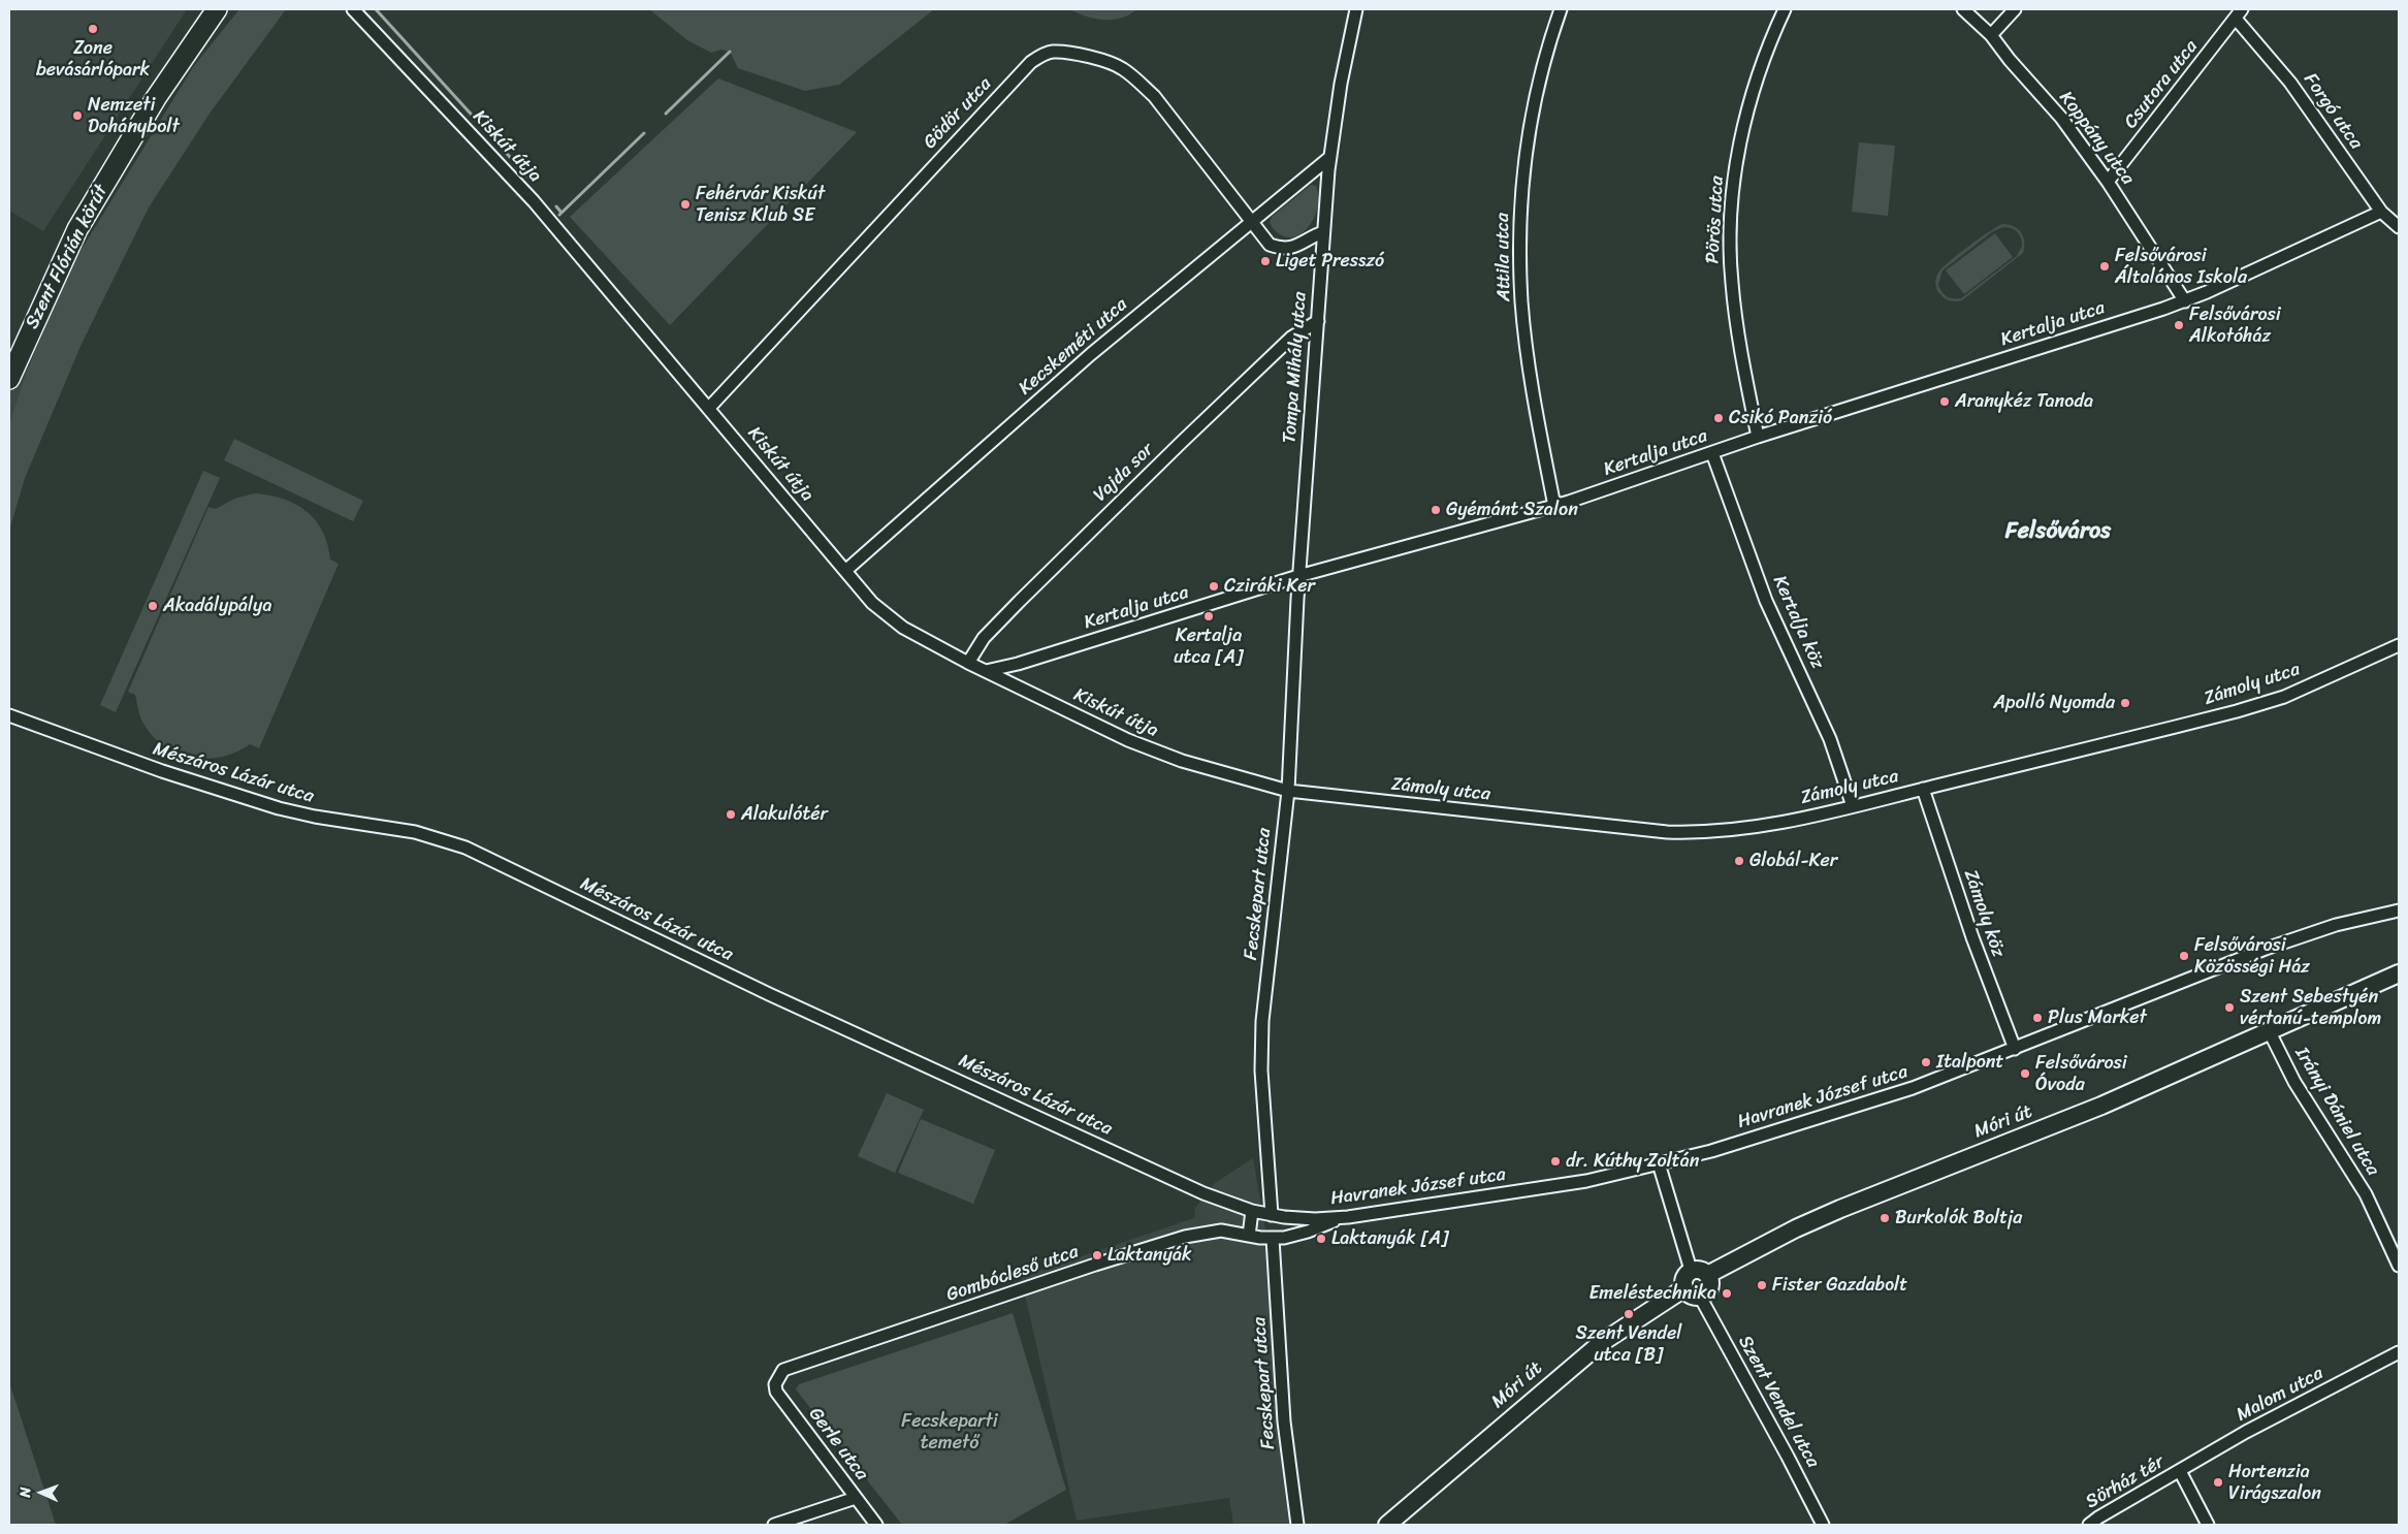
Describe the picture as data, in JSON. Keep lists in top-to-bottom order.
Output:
{
  "streets": {
    "main road": ["Szent Flórián körút", "Móri út"],
    "street": [
      "Csutora utca",
      "Forgó utca",
      "Gödör utca",
      "Koppány utca",
      "Kiskút útja",
      "Pörös utca",
      "Attila utca",
      "Kertalja utca",
      "Kecskeméti utca",
      "Tompa Mihály utca",
      "Vajda sor",
      "Kertalja köz",
      "Zámoly utca",
      "Mészáros Lázár utca",
      "Fecskepart utca",
      "Zámoly köz",
      "Havranek József utca",
      "Irányi Dániel utca",
      "Gombócleső utca",
      "Malom utca",
      "Szent Vendel utca",
      "Gerle utca",
      "Sörház tér"
    ]
  },
  "crossings": [
    ["Csutora utca", "Forgó utca"],
    ["Csutora utca", "Koppány utca"],
    ["Forgó utca", "Kertalja utca"],
    ["Gödör utca", "Kiskút útja"],
    ["Gödör utca", "Kecskeméti utca"],
    ["Gödör utca", "Tompa Mihály utca"],
    ["Koppány utca", "Kertalja utca"],
    ["Kiskút útja", "Kertalja utca"],
    ["Kiskút útja", "Kecskeméti utca"],
    ["Kiskút útja", "Vajda sor"],
    ["Kiskút útja", "Zámoly utca"],
    ["Kiskút útja", "Fecskepart utca"],
    ["Pörös utca", "Kertalja utca"],
    ["Attila utca", "Kertalja utca"],
    ["Kertalja utca", "Tompa Mihály utca"],
    ["Kertalja utca", "Kertalja köz"],
    ["Kertalja utca", "Fecskepart utca"],
    ["Kecskeméti utca", "Tompa Mihály utca"],
    ["Tompa Mihály utca", "Vajda sor"],
    ["Tompa Mihály utca", "Fecskepart utca"],
    ["Kertalja köz", "Zámoly utca"],
    ["Zámoly utca", "Fecskepart utca"],
    ["Zámoly utca", "Zámoly köz"],
    ["Mészáros Lázár utca", "Havranek József utca"],
    ["Fecskepart utca", "Havranek József utca"],
    ["Fecskepart utca", "Gombócleső utca"],
    ["Zámoly köz", "Havranek József utca"],
    ["Irányi Dániel utca", "Móri út"],
    ["Móri út", "Szent Vendel utca"],
    ["Gombócleső utca", "Gerle utca"],
    ["Malom utca", "Sörház tér"]
  ],
  "districts": ["Felsőváros"],
  "parks": ["Fecskeparti temető"],
  "places": [
    "Zone bevásárlópark",
    "Nemzeti Dohánybolt",
    "Fehérvár Kiskút Tenisz Klub SE",
    "Liget Presszó",
    "Felsővárosi Általános Iskola",
    "Felsővárosi Alkotóház",
    "Aranykéz Tanoda",
    "Csikó Panzió",
    "Gyémánt Szalon",
    "Cziráki Ker",
    "Akadálypálya",
    "Kertalja utca [A]",
    "Apolló Nyomda",
    "Alakulótér",
    "Globál-Ker",
    "Felsővárosi Közösségi Ház",
    "Szent Sebestyén vértanú-templom",
    "Plus Market",
    "Italpont",
    "Felsővárosi Óvoda",
    "dr. Kúthy Zoltán",
    "Burkolók Boltja",
    "Laktanyák [A]",
    "Laktanyák",
    "Fister Gazdabolt",
    "Emeléstechnika",
    "Szent Vendel utca [B]",
    "Hortenzia Virágszalon"
  ],
  "north": "left"
}
